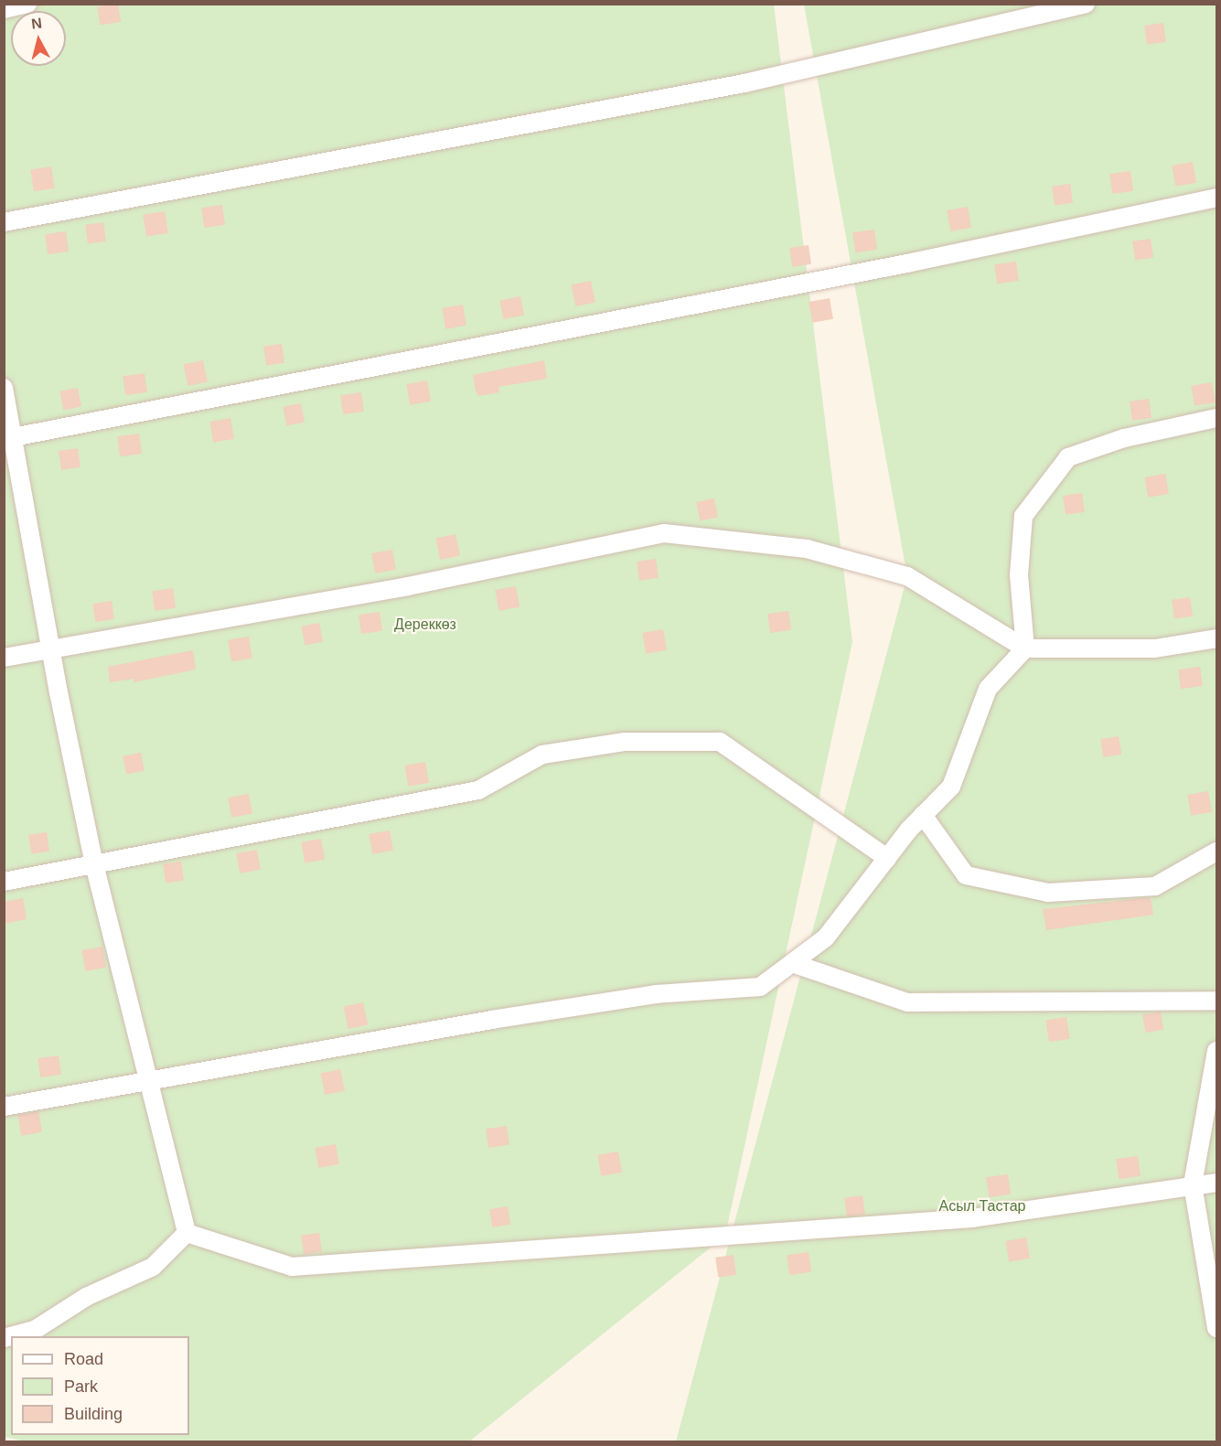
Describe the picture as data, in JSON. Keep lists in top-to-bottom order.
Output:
{
  "parks": ["Дереккөз", "Асыл Тастар"],
  "legend": ["Road", "Park", "Building"],
  "north": "top"
}
